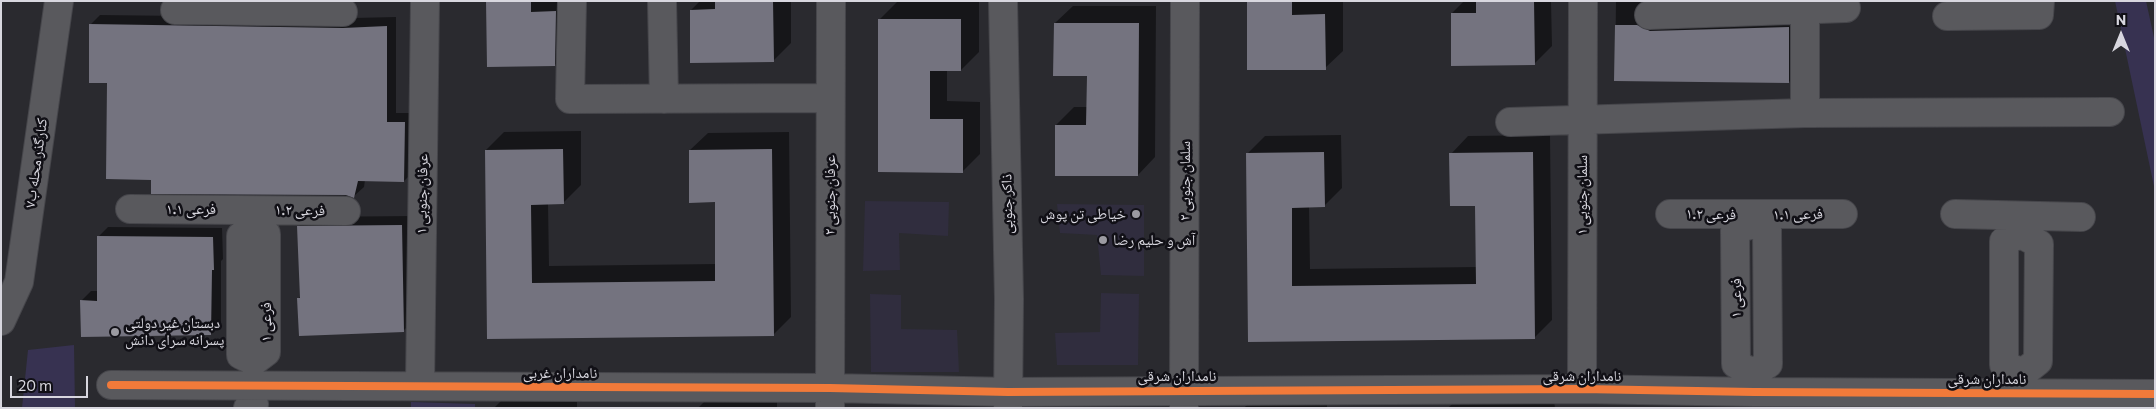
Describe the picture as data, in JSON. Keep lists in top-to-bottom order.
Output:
{
  "streets": {
    "street": [
      "کنارگذر محله ب۷",
      "سلمان جنوبی ۲",
      "عرفان جنوبی ۱",
      "عرفان جنوبی ۲",
      "سلمان جنوبی ۱",
      "ذاکر جنوبی",
      "فرعی ۱.۱",
      "فرعی ۱.۲",
      "فرعی ۱",
      "نامداران غربی",
      "نامداران شرقی"
    ]
  },
  "crossings": [
    ["سلمان جنوبی ۲", "نامداران شرقی"],
    ["عرفان جنوبی ۱", "نامداران غربی"],
    ["عرفان جنوبی ۲", "نامداران غربی"],
    ["سلمان جنوبی ۱", "نامداران شرقی"],
    ["ذاکر جنوبی", "نامداران غربی"],
    ["ذاکر جنوبی", "نامداران شرقی"],
    ["فرعی ۱.۱", "فرعی ۱.۲"],
    ["فرعی ۱.۱", "فرعی ۱"],
    ["فرعی ۱.۲", "فرعی ۱"],
    ["فرعی ۱", "نامداران غربی"],
    ["فرعی ۱", "نامداران شرقی"],
    ["نامداران غربی", "نامداران شرقی"]
  ],
  "places": ["خیاطی تن پوش", "آش و حلیم رضا", "دبستان غیر دولتی پسرانه سرای دانش"],
  "scale_bar": "20 m",
  "north": "top"
}
